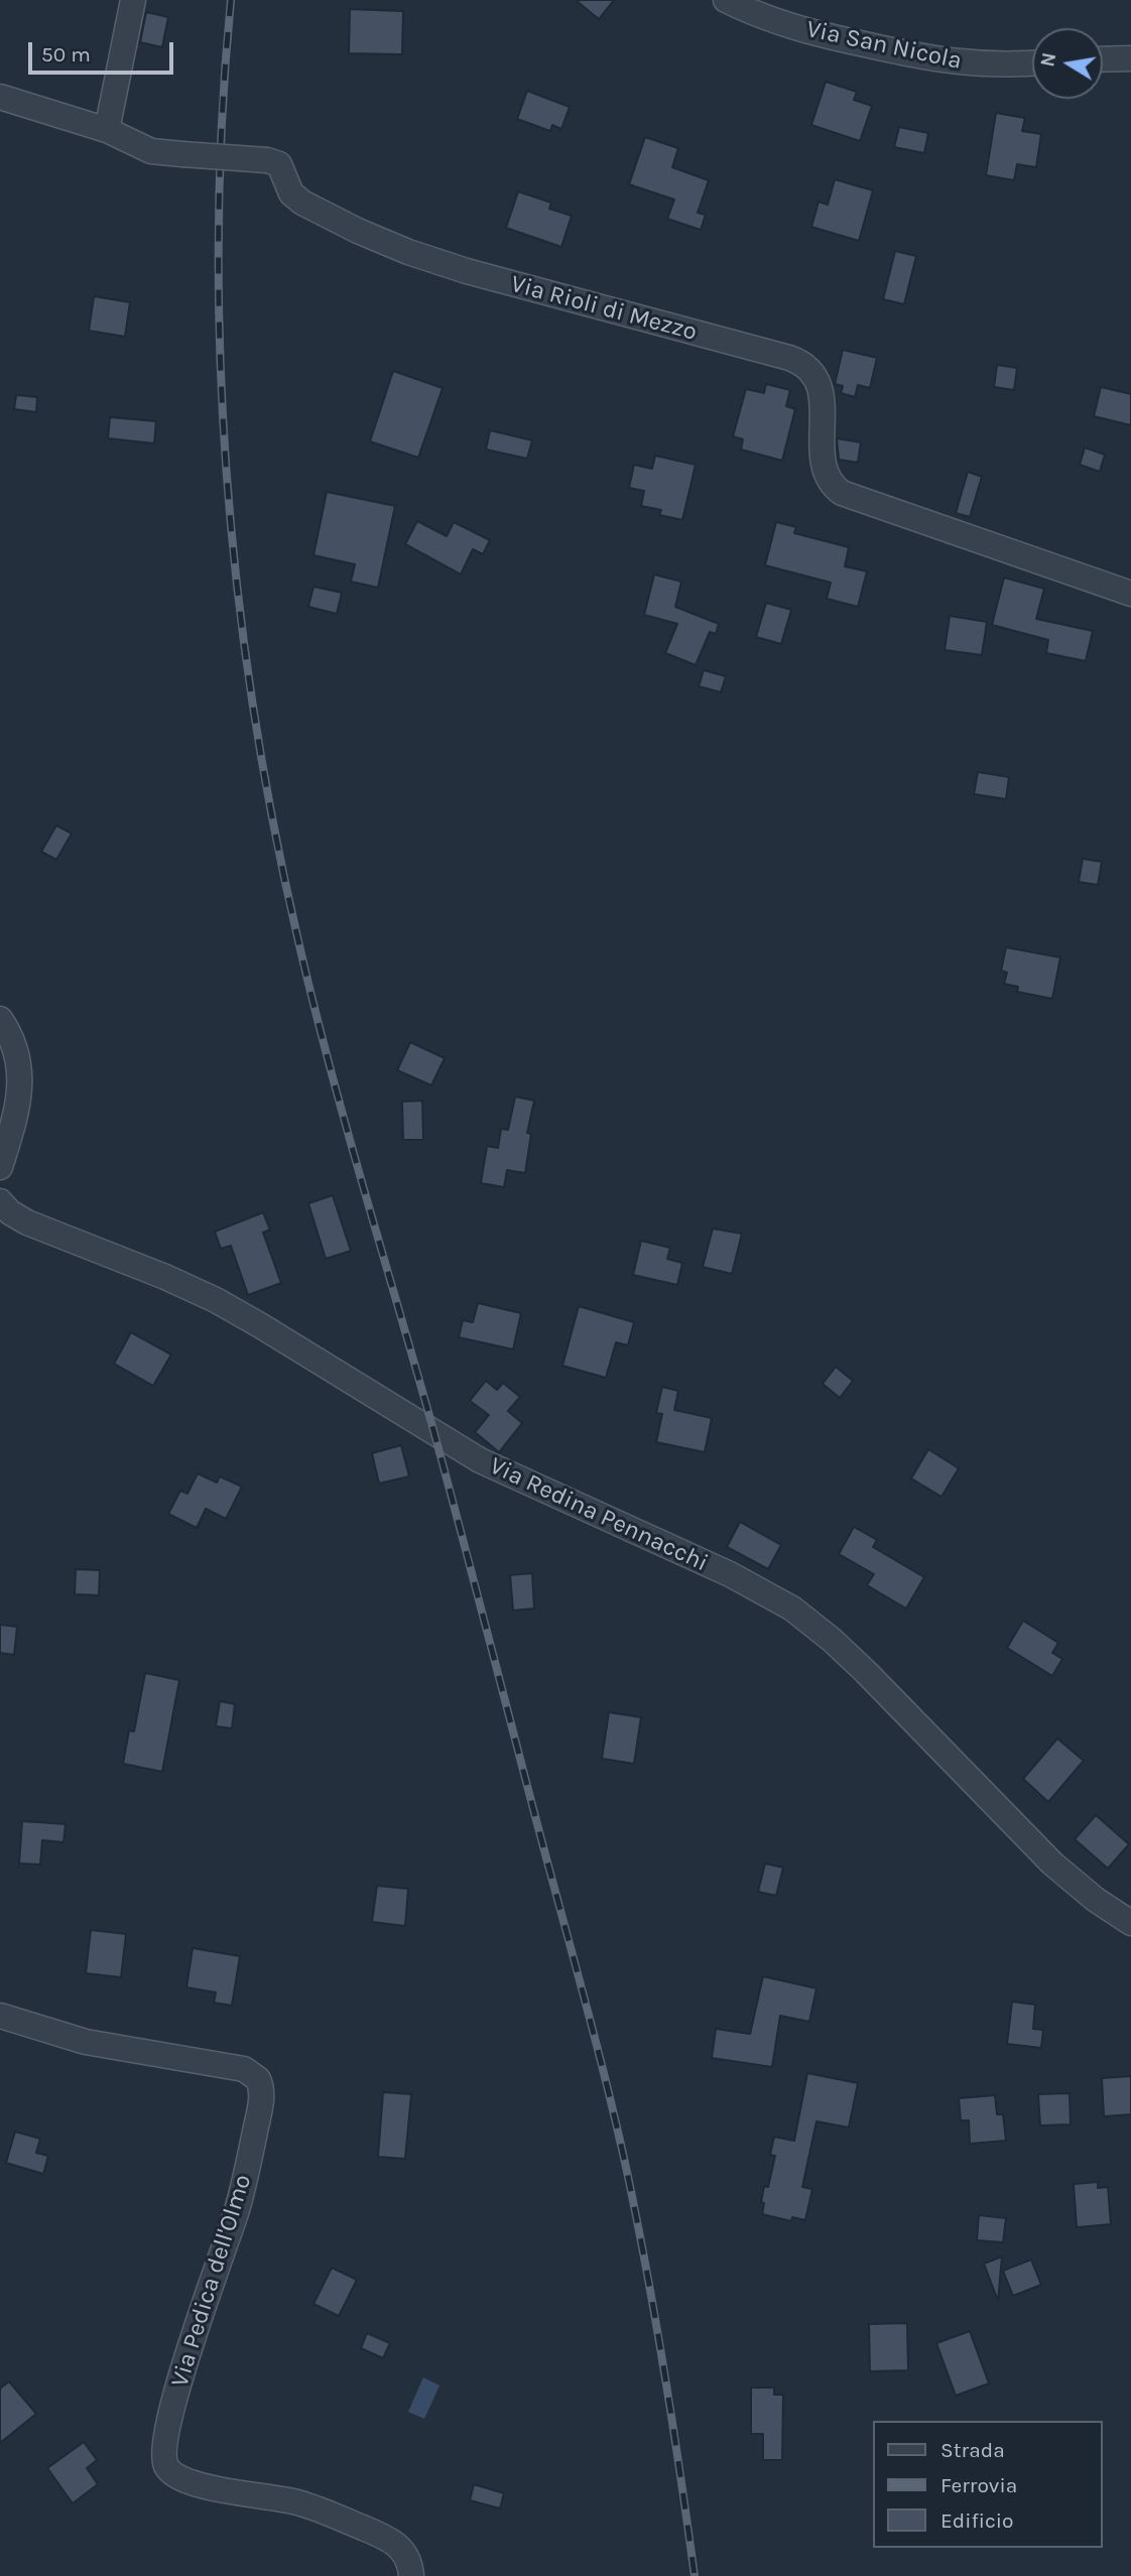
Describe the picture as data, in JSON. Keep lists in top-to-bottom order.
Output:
{
  "streets": {
    "street": [
      "Via San Nicola",
      "Via Rioli di Mezzo",
      "Via Redina Pennacchi",
      "Via Pedica dell'Olmo"
    ]
  },
  "legend": ["Strada", "Ferrovia", "Edificio"],
  "scale_bar": "50 m",
  "north": "left"
}
